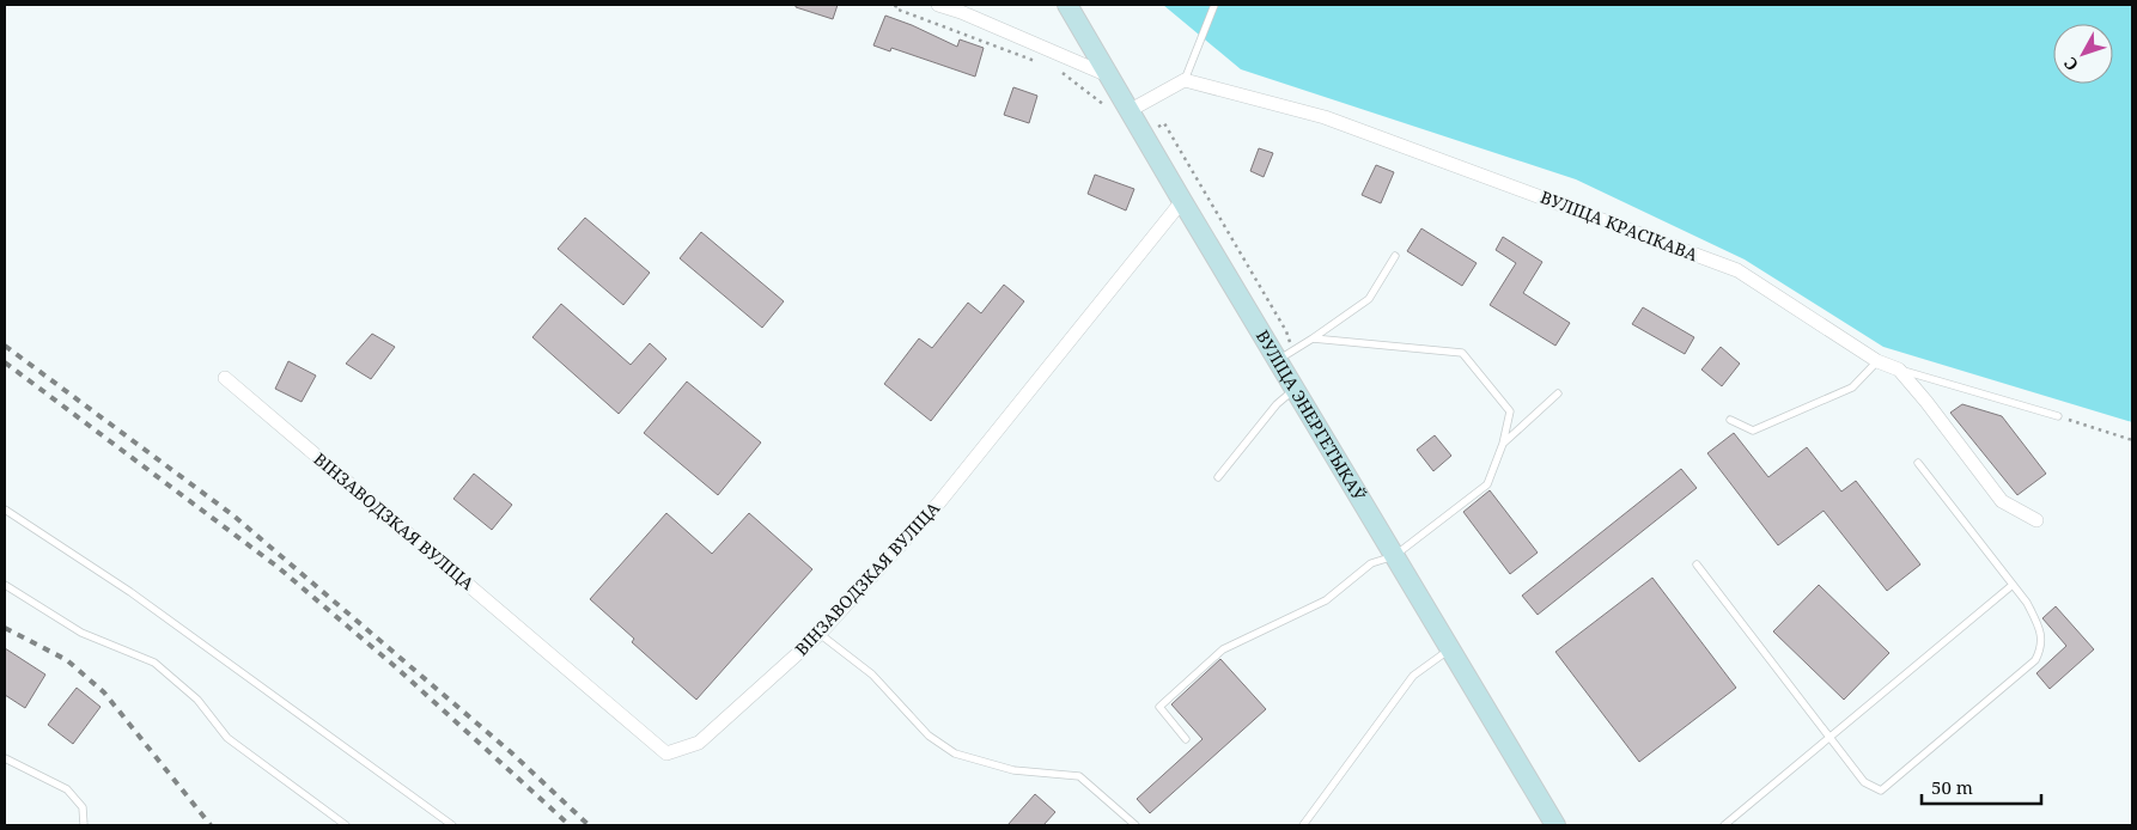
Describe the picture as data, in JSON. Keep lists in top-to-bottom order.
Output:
{
  "streets": {
    "main road": ["ВУЛІЦА ЭНЕРГЕТЫКАЎ"],
    "street": ["ВУЛІЦА КРАСІКАВА", "ВІНЗАВОДЗКАЯ ВУЛІЦА"]
  },
  "crossings": [
    ["ВУЛІЦА ЭНЕРГЕТЫКАЎ", "ВІНЗАВОДЗКАЯ ВУЛІЦА"]
  ],
  "scale_bar": "50 m",
  "north": "bottom left"
}
